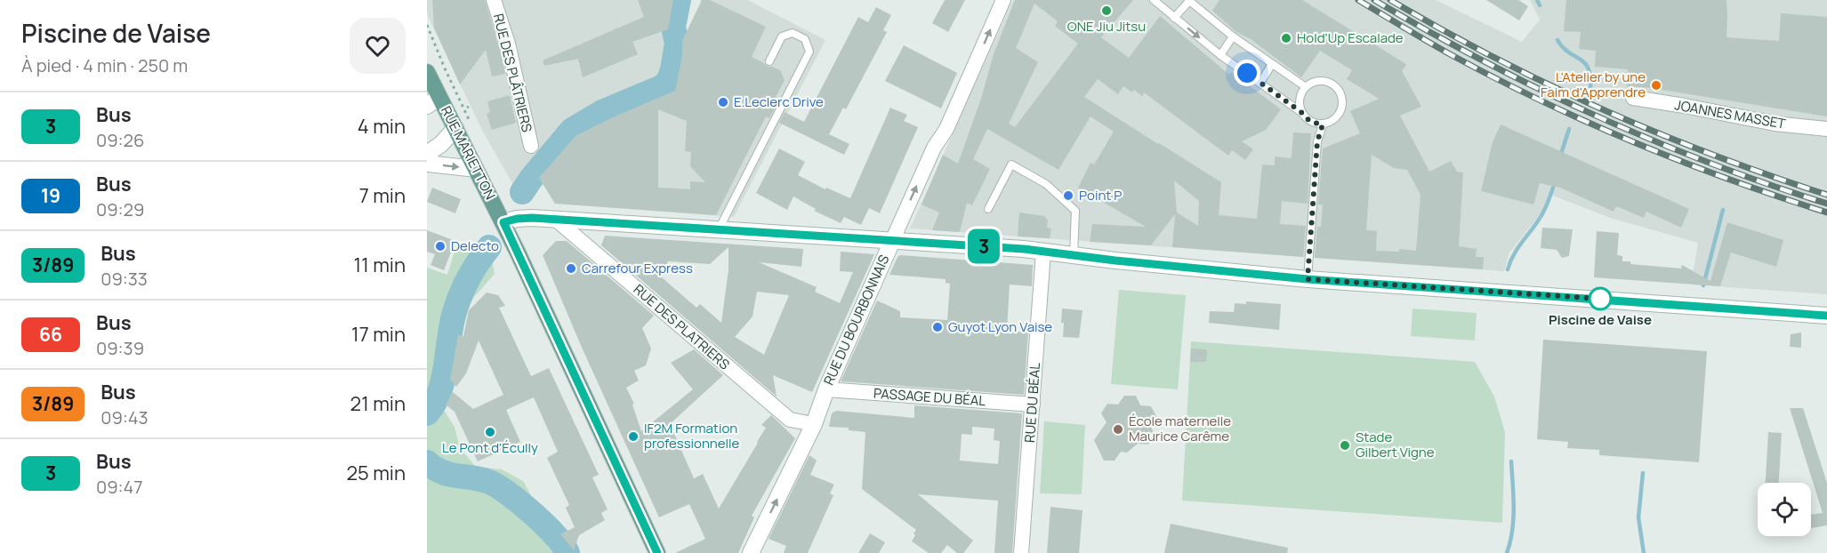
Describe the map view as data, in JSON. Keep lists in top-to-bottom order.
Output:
{
  "streets": {
    "main road": ["RUE MARIETTON", "RUE DU BOURBONNAIS"],
    "street": [
      "RUE DES PLÂTRIERS",
      "JOANNES MASSET",
      "RUE DES PLATRIERS",
      "PASSAGE DU BÉAL",
      "RUE DU BÉAL"
    ]
  },
  "crossings": [
    ["RUE DU BOURBONNAIS", "RUE DES PLATRIERS"],
    ["RUE DU BOURBONNAIS", "PASSAGE DU BÉAL"],
    ["PASSAGE DU BÉAL", "RUE DU BÉAL"]
  ],
  "one_way": ["RUE DU BOURBONNAIS"],
  "places": [
    "ONE Jiu Jitsu",
    "Hold'Up Escalade",
    "L'Atelier by une Faim d'Apprendre",
    "E.Leclerc Drive",
    "Point P",
    "Delecto",
    "Carrefour Express",
    "Piscine de Vaise",
    "Guyot Lyon Vaise",
    "École maternelle Maurice Carême",
    "Le Pont d'Écully",
    "IF2M Formation professionnelle",
    "Stade Gilbert Vigne"
  ],
  "lines": ["bus line 3"],
  "page": {
    "heading": ["Piscine de Vaise", "À pied · 4 min · 250 m"],
    "on_map": "3",
    "list": [
      {
        "mark": "3",
        "name": "Bus",
        "note": "09:26",
        "value": "4 min"
      },
      {
        "mark": "19",
        "name": "Bus",
        "note": "09:29",
        "value": "7 min"
      },
      {
        "mark": "3/89",
        "name": "Bus",
        "note": "09:33",
        "value": "11 min"
      },
      {
        "mark": "66",
        "name": "Bus",
        "note": "09:39",
        "value": "17 min"
      },
      {
        "mark": "3/89",
        "name": "Bus",
        "note": "09:43",
        "value": "21 min"
      },
      {
        "mark": "3",
        "name": "Bus",
        "note": "09:47",
        "value": "25 min"
      }
    ]
  }
}
